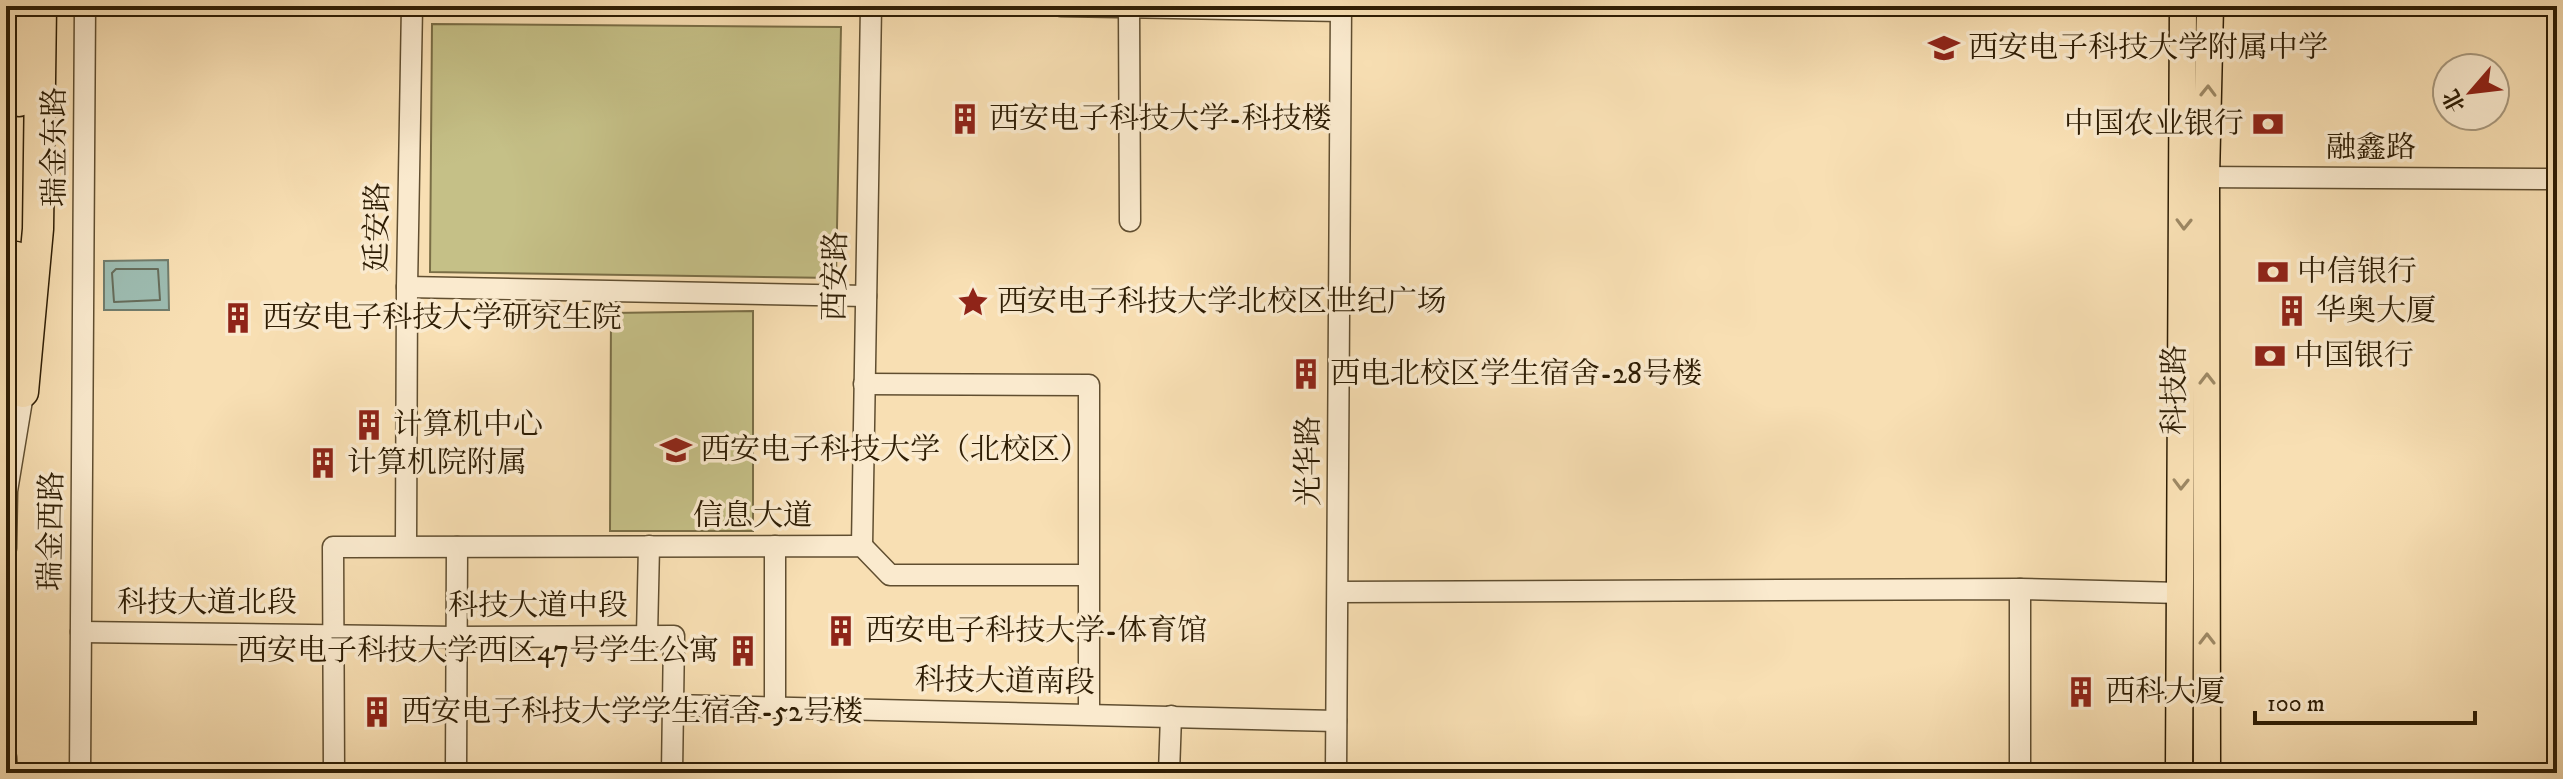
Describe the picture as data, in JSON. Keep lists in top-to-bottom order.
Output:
{
  "streets": {
    "main road": ["科技路"],
    "street": [
      "瑞金东路",
      "融鑫路",
      "延安路",
      "西安路",
      "光华路",
      "信息大道",
      "瑞金西路",
      "科技大道北段",
      "科技大道中段",
      "科技大道南段"
    ]
  },
  "crossings": [
    ["瑞金东路", "瑞金西路"],
    ["融鑫路", "科技路"],
    ["延安路", "信息大道"],
    ["西安路", "信息大道"],
    ["光华路", "科技大道南段"],
    ["信息大道", "科技大道北段"],
    ["信息大道", "科技大道中段"],
    ["瑞金西路", "科技大道北段"],
    ["科技大道北段", "科技大道中段"],
    ["科技大道中段", "科技大道南段"]
  ],
  "places": {
    "school or university": ["西安电子科技大学附属中学", "西安电子科技大学（北校区）"],
    "building": [
      "西安电子科技大学-科技楼",
      "华奥大厦",
      "西安电子科技大学研究生院",
      "西电北校区学生宿舍-28号楼",
      "计算机中心",
      "计算机院附属",
      "西安电子科技大学-体育馆",
      "西安电子科技大学西区47号学生公寓",
      "西科大厦",
      "西安电子科技大学学生宿舍-52号楼"
    ],
    "bank": ["中国农业银行", "中信银行", "中国银行"],
    "place": ["西安电子科技大学北校区世纪广场"]
  },
  "scale_bar": "100 m",
  "north": "bottom left"
}
